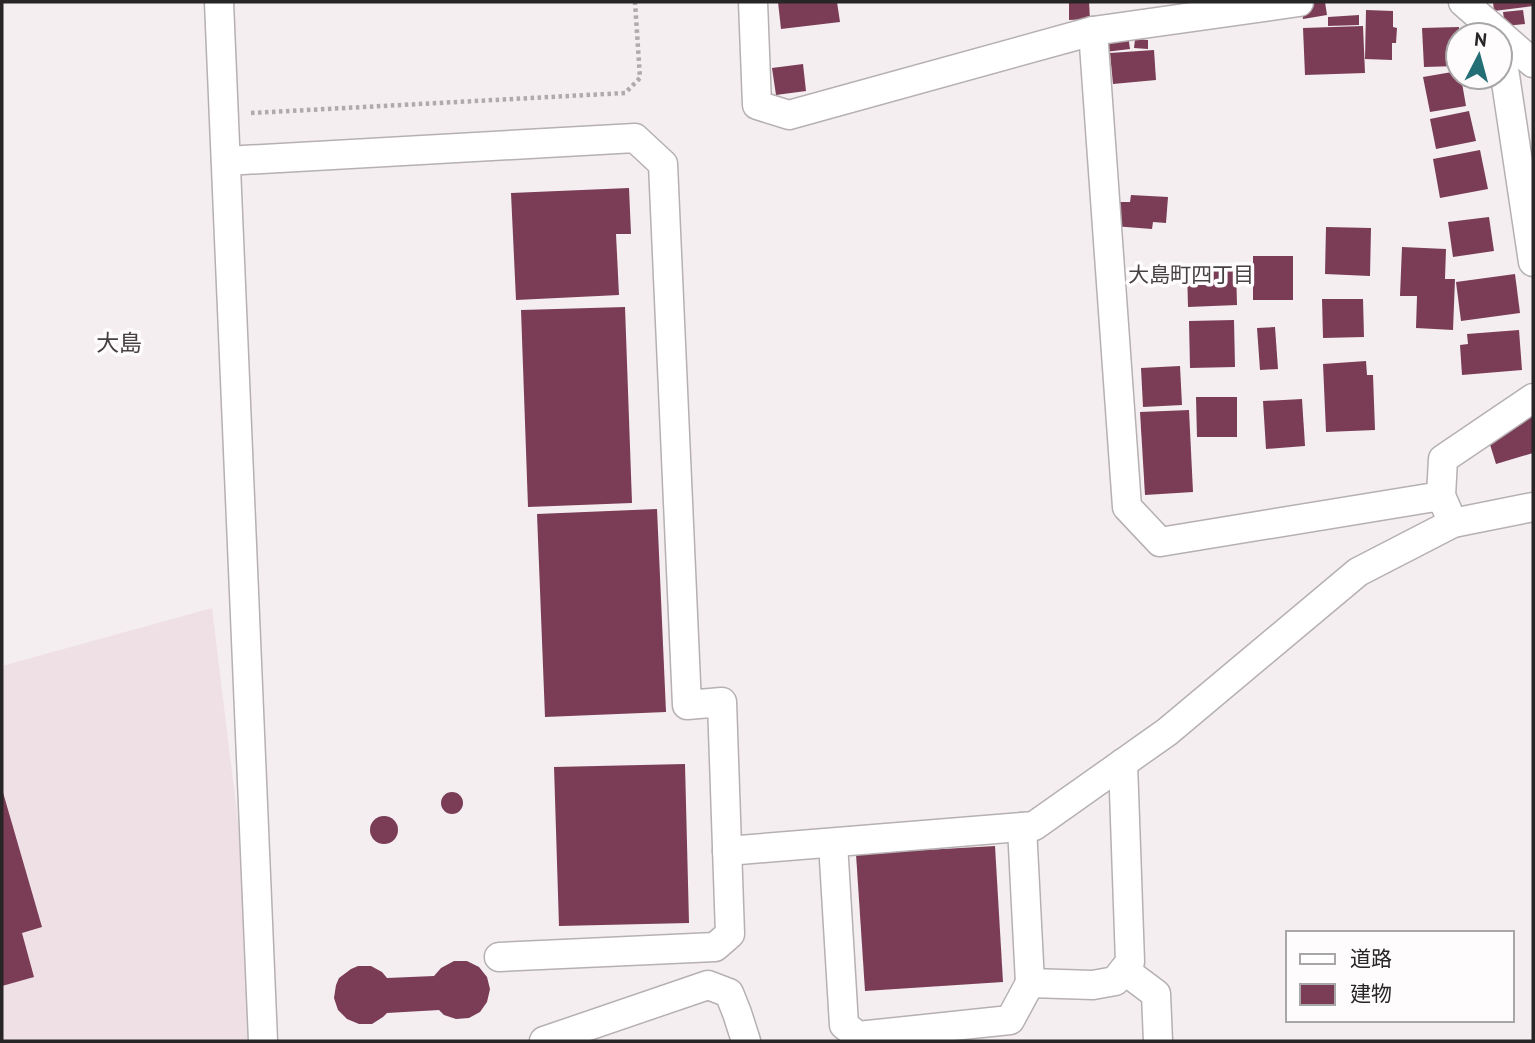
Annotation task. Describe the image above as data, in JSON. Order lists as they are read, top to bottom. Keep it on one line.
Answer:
{"districts":["大島町四丁目","大島"],"legend":["道路","建物"],"north":"top"}
